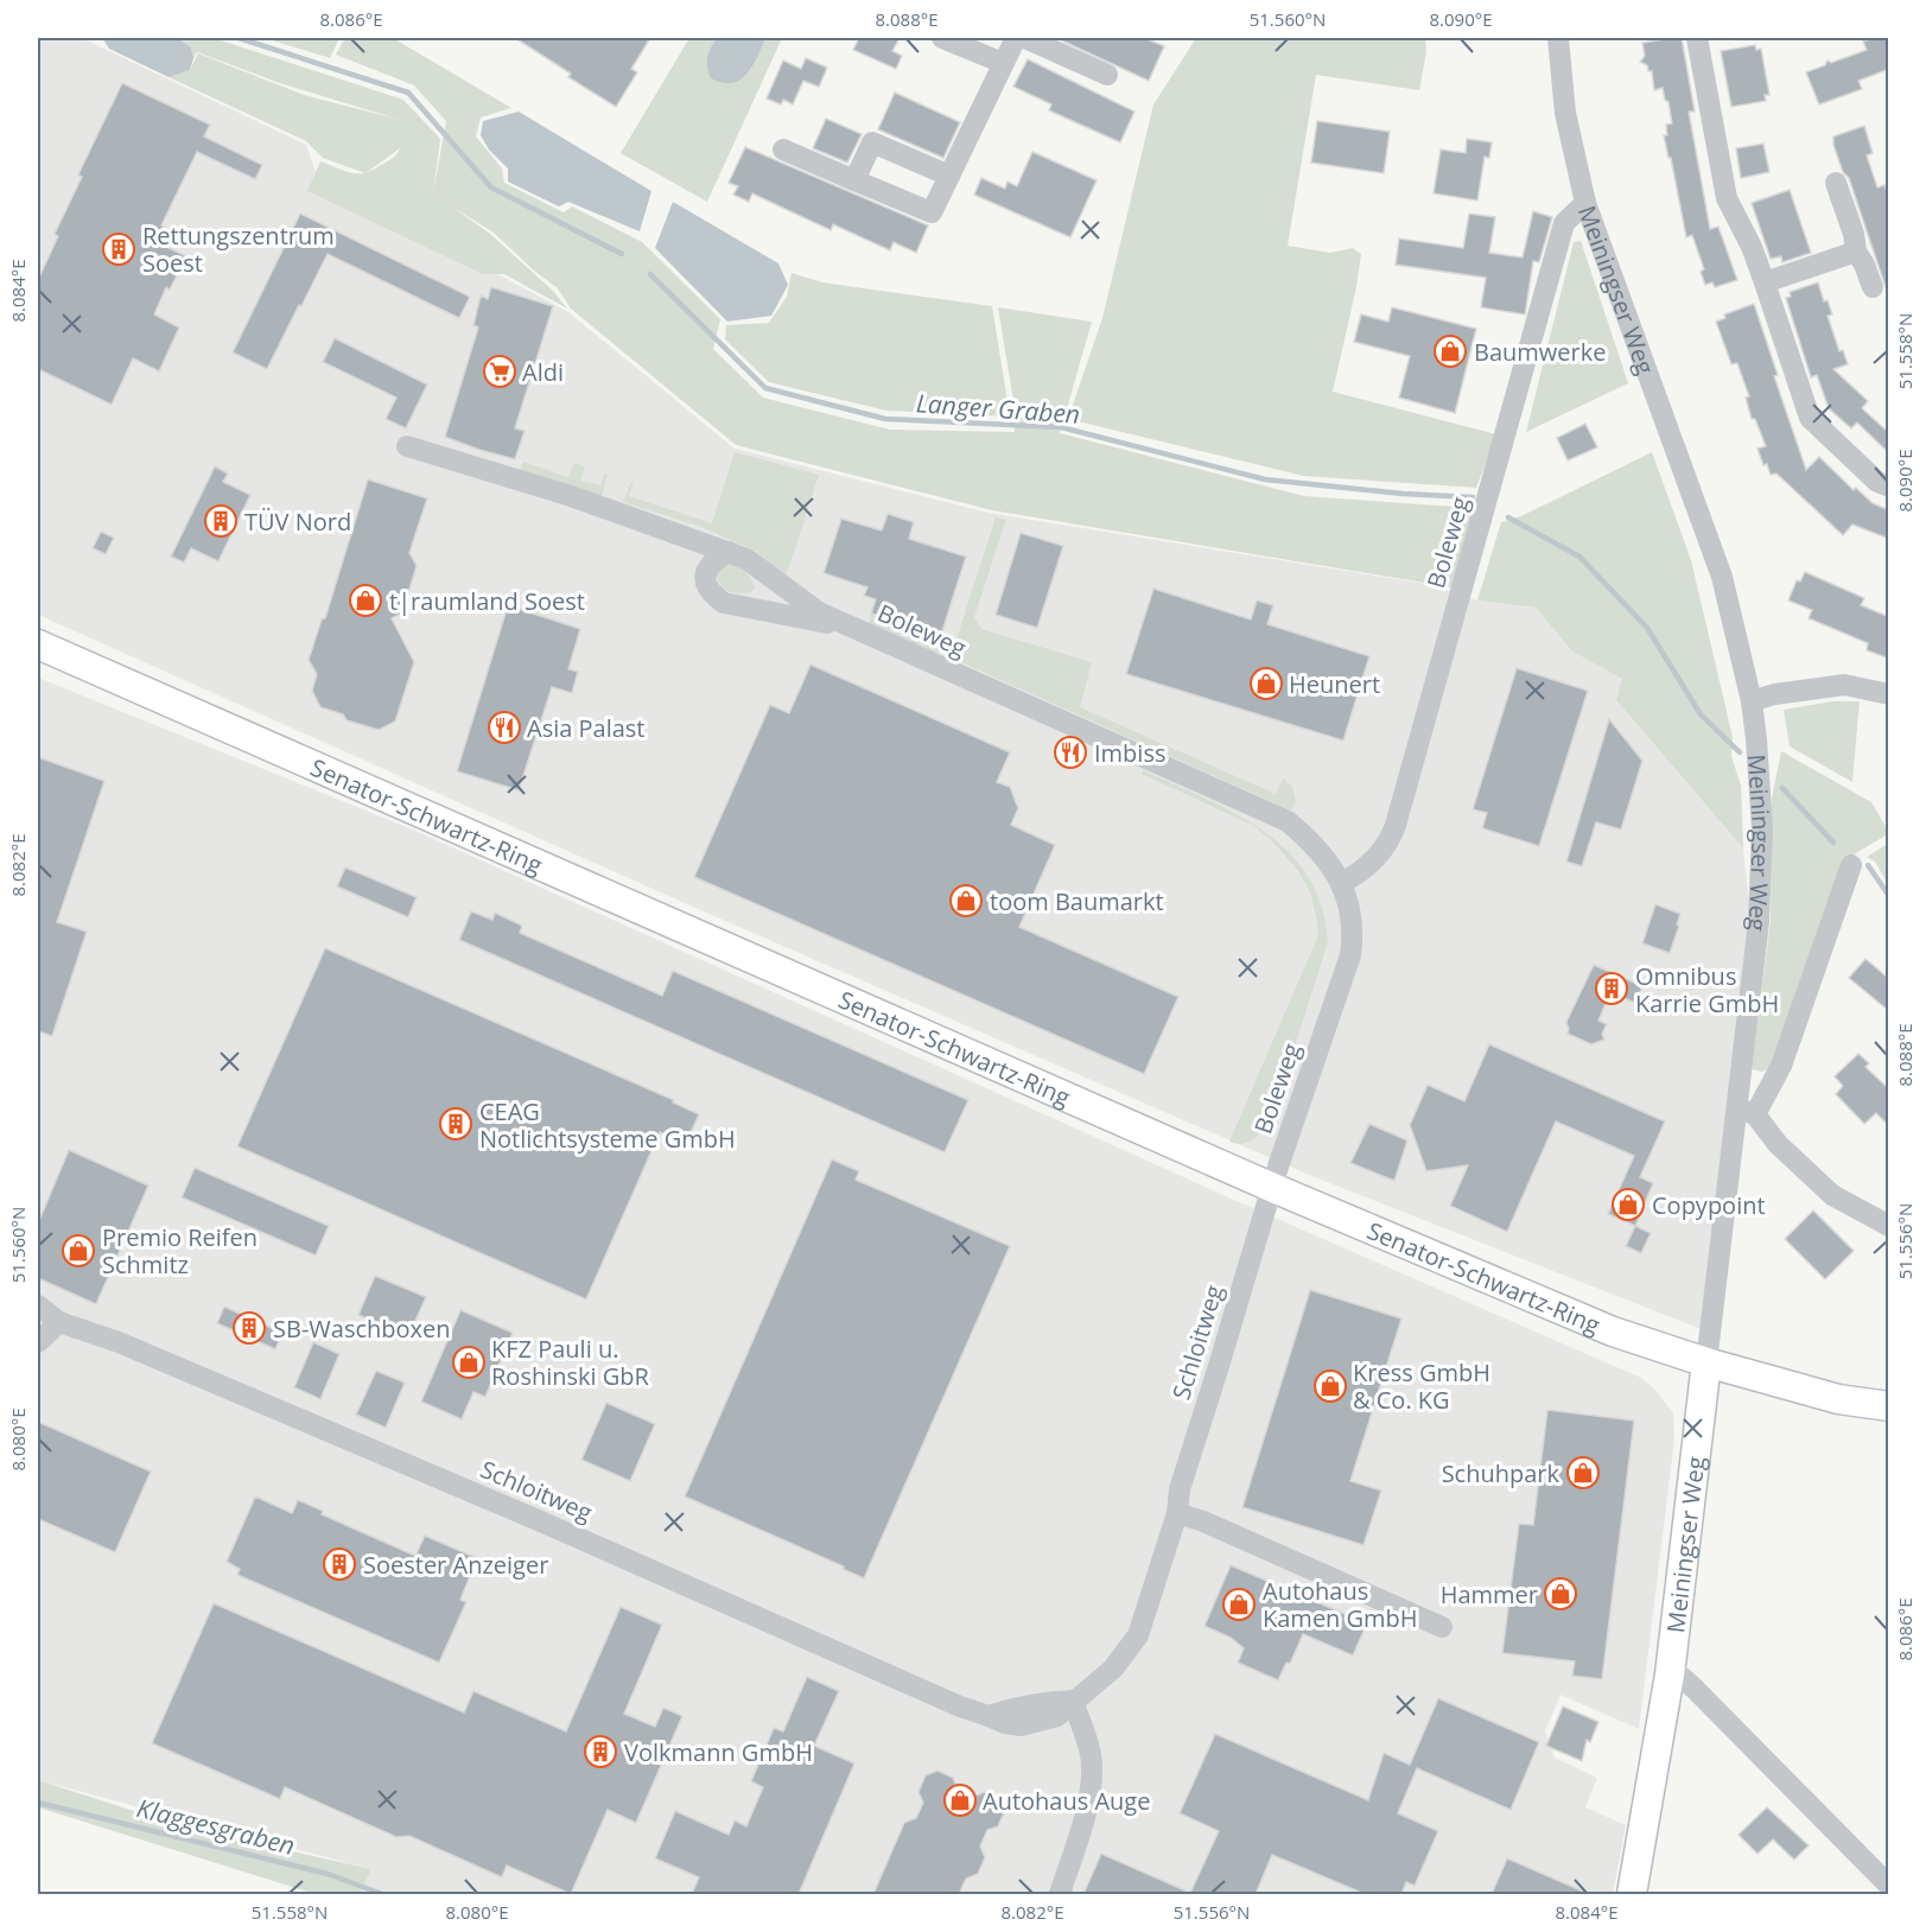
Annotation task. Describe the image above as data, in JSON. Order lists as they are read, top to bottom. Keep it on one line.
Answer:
{"streets":{"main road":["Meiningser Weg","Senator-Schwartz-Ring"],"street":["Boleweg","Schloitweg"]},"crossings":[["Meiningser Weg","Boleweg"],["Meiningser Weg","Senator-Schwartz-Ring"],["Boleweg","Senator-Schwartz-Ring"],["Boleweg","Schloitweg"],["Senator-Schwartz-Ring","Schloitweg"]],"water":["Langer Graben","Klaggesgraben"],"places":{"building":["Rettungszentrum Soest","TÜV Nord","Omnibus Karrie GmbH","CEAG Notlichtsysteme GmbH","SB-Waschboxen","Soester Anzeiger","Volkmann GmbH"],"shop":["Baumwerke","t|raumland Soest","Heunert","toom Baumarkt","Copypoint","Premio Reifen Schmitz","KFZ Pauli u. Roshinski GbR","Kress GmbH & Co. KG","Schuhpark","Hammer","Autohaus Kamen GmbH","Autohaus Auge"],"supermarket":["Aldi"],"restaurant":["Asia Palast","Imbiss"]},"coordinates":["8.086°E","8.088°E","51.560°N","8.090°E","8.084°E","51.558°N","8.082°E","51.556°N","8.080°E"]}
